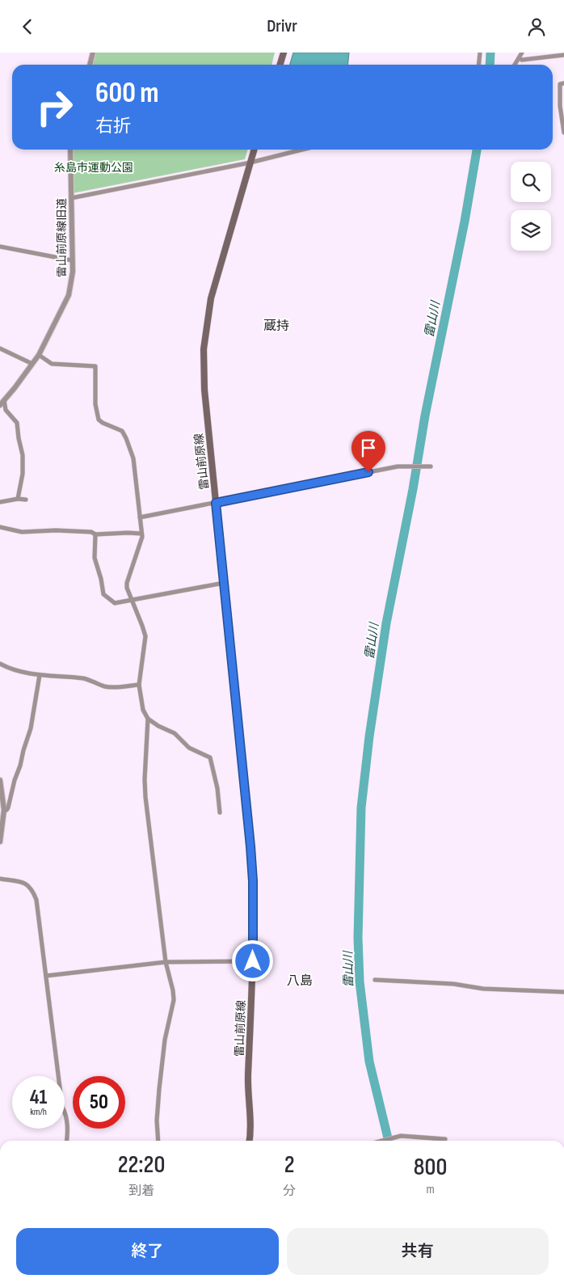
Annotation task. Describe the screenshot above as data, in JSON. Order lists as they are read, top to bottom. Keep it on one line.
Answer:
{"streets":{"main road":["雷山前原線"],"street":["雷山前原線旧道"]},"districts":["蔵持","八島"],"water":["雷山川"],"parks":["糸島市運動公園"],"page":{"header":"Drivr","turn":["600 m","右折"],"speed":"41 km/h","limit":"50","eta":["22:20","到着","2","分","800","m"],"buttons":["終了","共有"]}}
